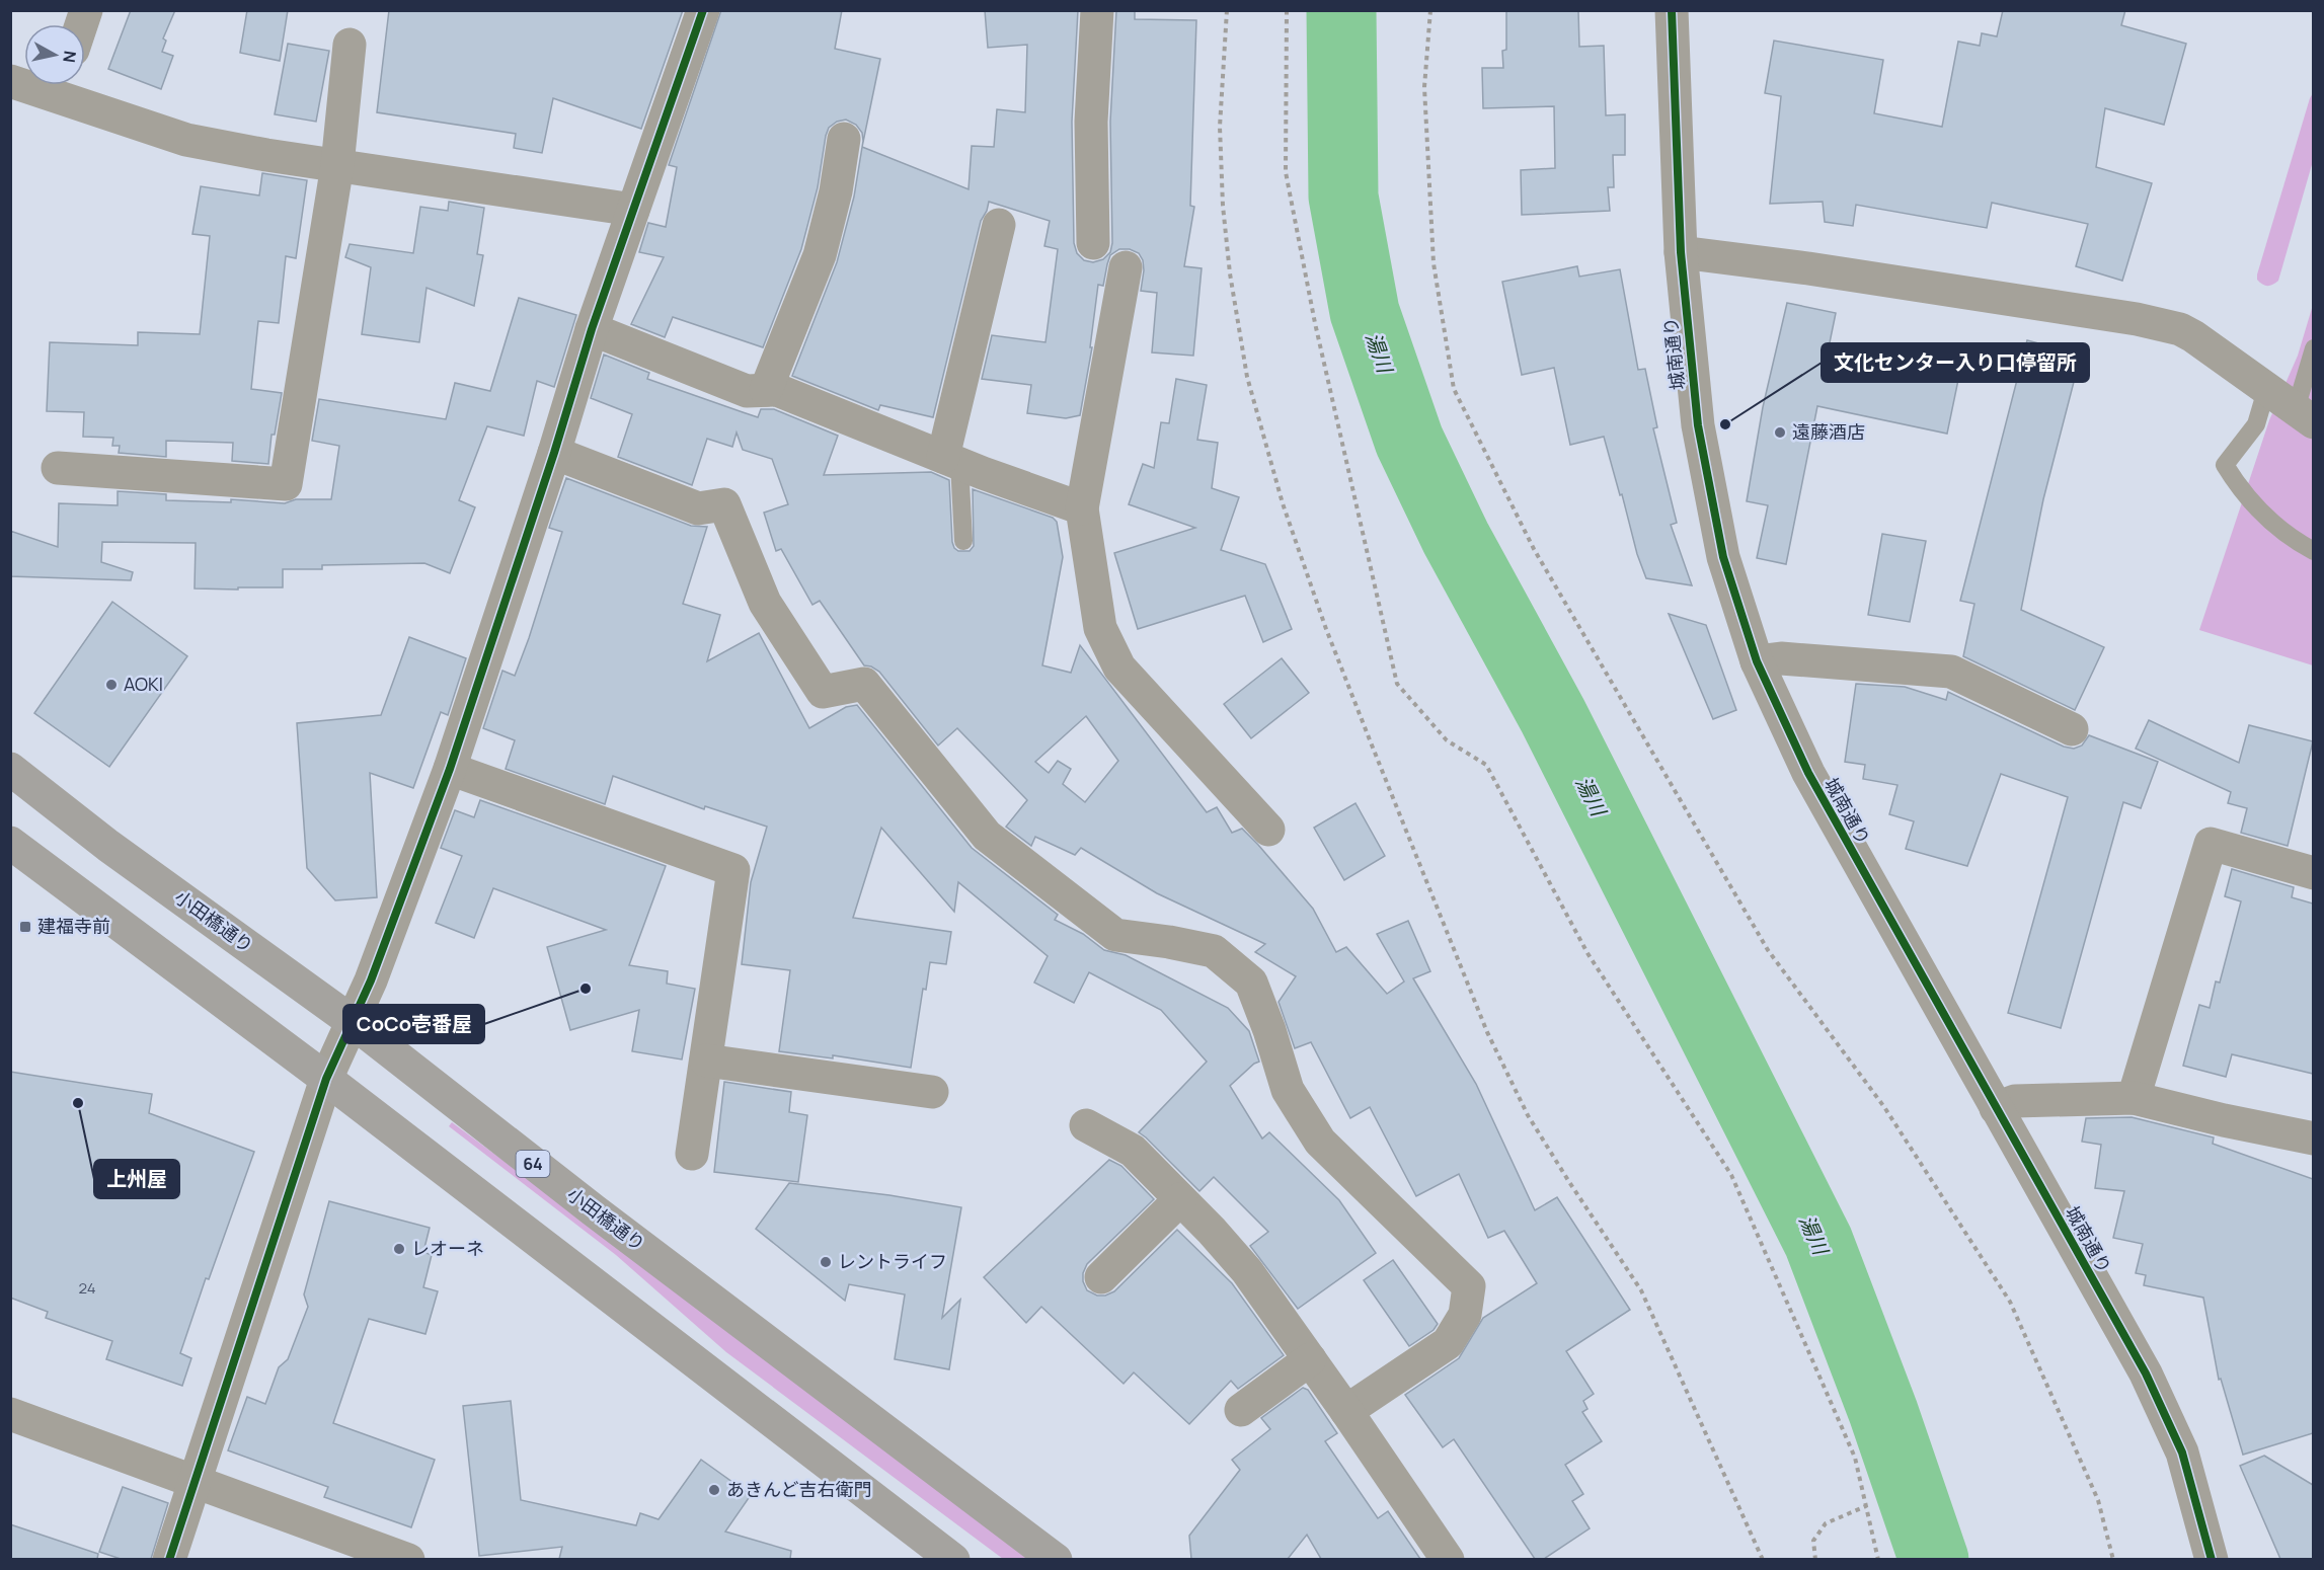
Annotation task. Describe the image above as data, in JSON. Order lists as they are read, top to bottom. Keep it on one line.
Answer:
{"streets":{"main road":["小田橋通り","64"],"street":["城南通り"]},"water":["湯川"],"places":{"other":["文化センター入り口停留所","遠藤酒店","AOKI","CoCo壱番屋","上州屋","レオーネ","レントライフ","あきんど吉右衛門"],"transit":["建福寺前"]},"house_numbers":["24"],"north":"right"}
